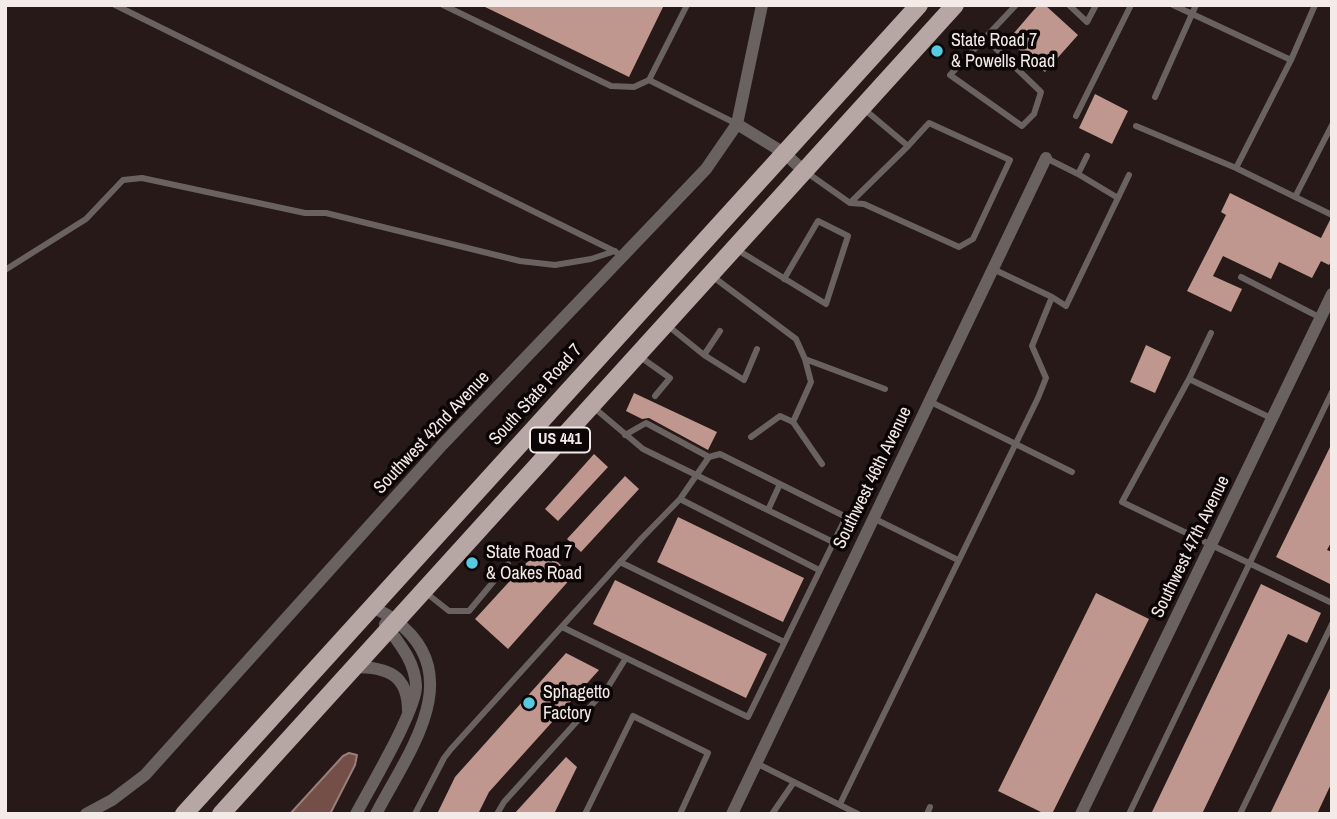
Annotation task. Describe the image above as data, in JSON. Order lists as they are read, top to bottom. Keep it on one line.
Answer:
{"streets":{"main road":["South State Road 7","US 441"],"street":["Southwest 42nd Avenue","Southwest 46th Avenue","Southwest 47th Avenue"]},"places":["State Road 7 & Powells Road","State Road 7 & Oakes Road","Sphagetto Factory"]}
